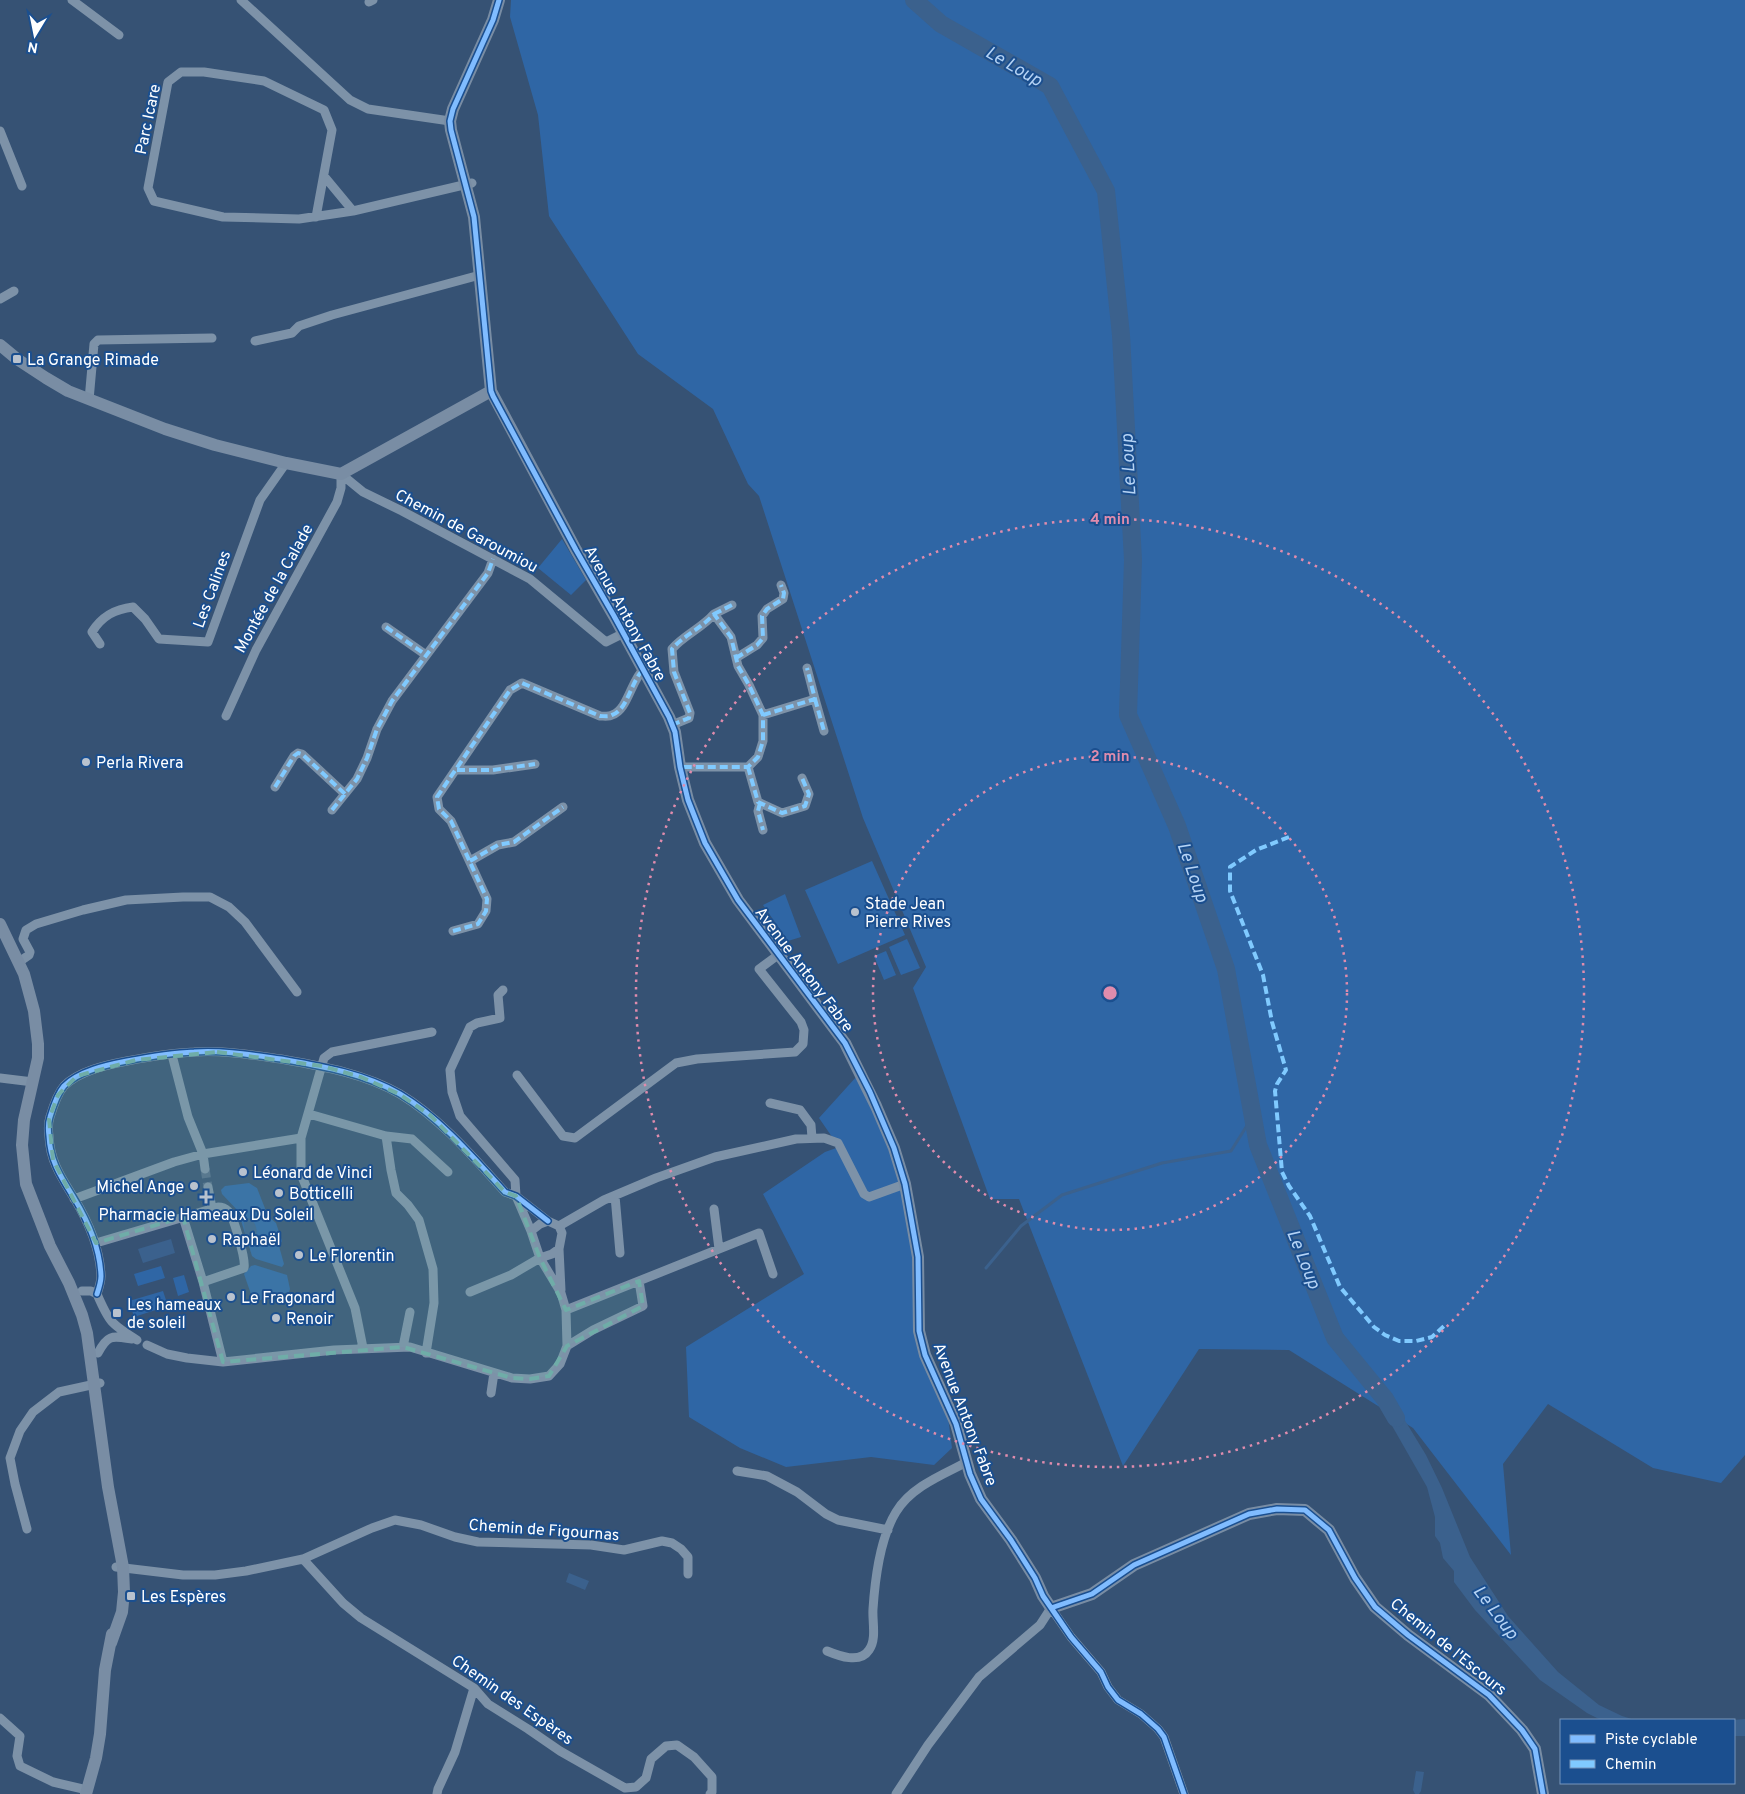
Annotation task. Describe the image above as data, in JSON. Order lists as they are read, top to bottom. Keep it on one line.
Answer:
{"streets":{"street":["Parc Icare","Chemin de Garoumiou","Montée de la Calade","Les Calines","Avenue Antony Fabre","Chemin de Figournas","Chemin de l'Escours","Chemin des Espères"]},"crossings":[["Chemin de Garoumiou","Montée de la Calade"],["Chemin de Garoumiou","Avenue Antony Fabre"],["Avenue Antony Fabre","Chemin de l'Escours"],["Chemin de Figournas","Chemin des Espères"]],"water":["Le Loup"],"places":{"transit":["La Grange Rimade","Les hameaux de soleil","Les Espères"],"other":["Perla Rivera","Stade Jean Pierre Rives","Léonard de Vinci","Michel Ange","Botticelli","Raphaël","Le Florentin","Le Fragonard","Renoir"],"health":["Pharmacie Hameaux Du Soleil"]},"legend":["Piste cyclable","Chemin"],"north":"bottom","rings":["4 min","2 min"]}
